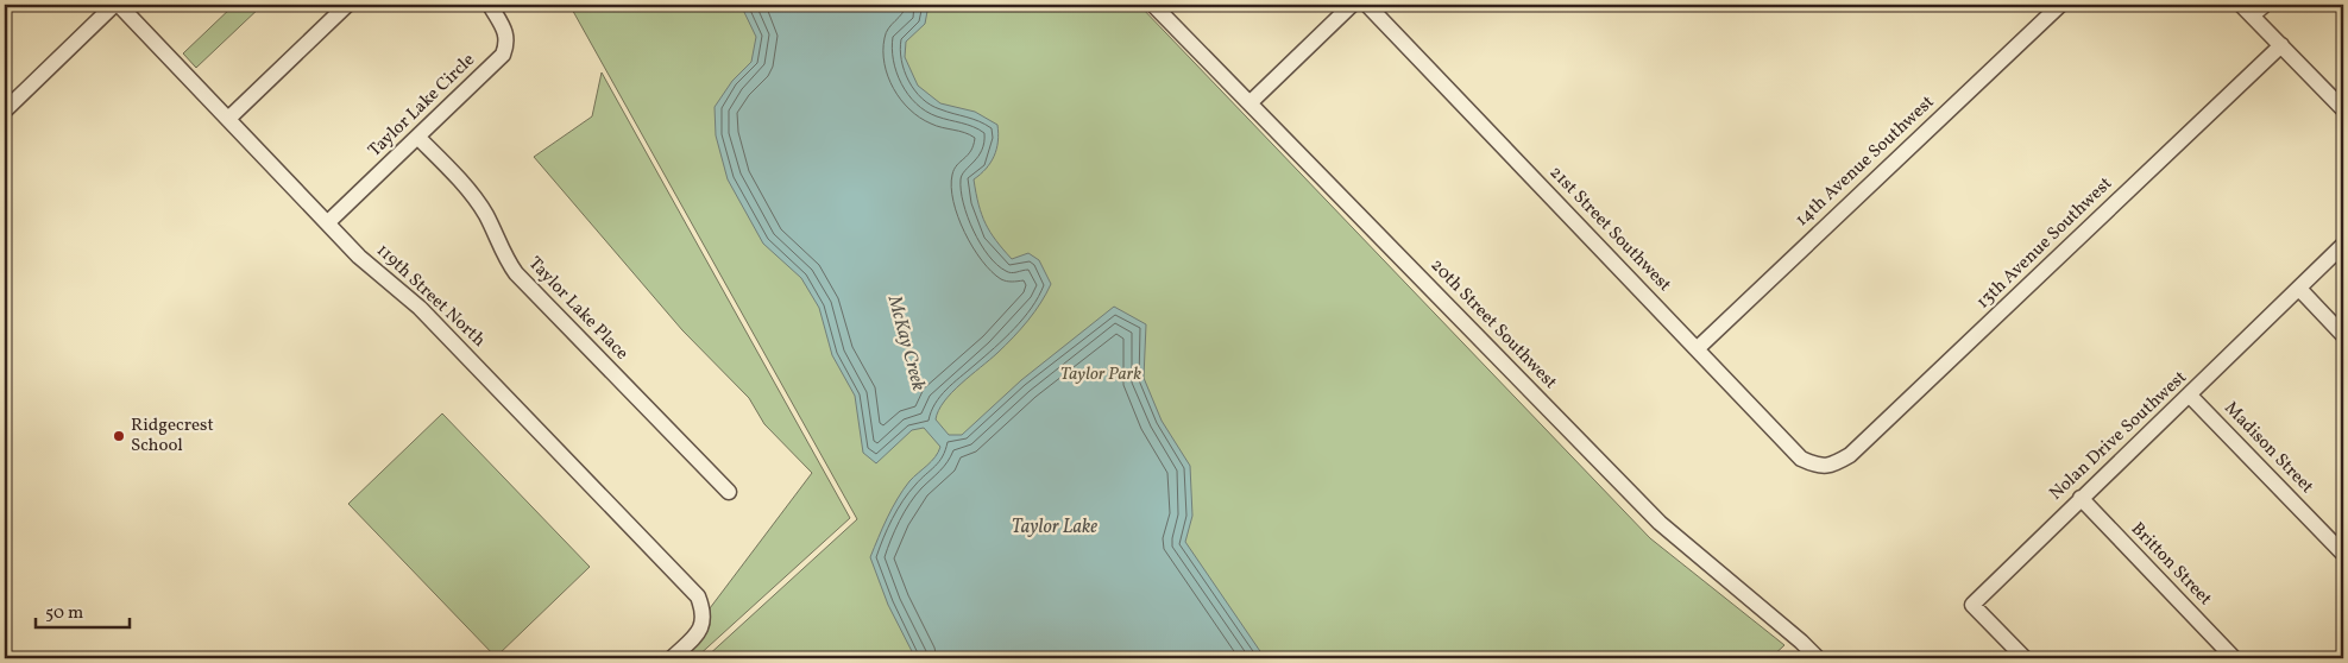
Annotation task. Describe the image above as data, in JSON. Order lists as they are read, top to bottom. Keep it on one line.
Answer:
{"streets":{"street":["Taylor Lake Circle","14th Avenue Southwest","21st Street Southwest","13th Avenue Southwest","119th Street North","Taylor Lake Place","20th Street Southwest","Nolan Drive Southwest","Madison Street","Britton Street"]},"crossings":[["Taylor Lake Circle","119th Street North"],["Taylor Lake Circle","Taylor Lake Place"],["14th Avenue Southwest","21st Street Southwest"],["21st Street Southwest","13th Avenue Southwest"],["Nolan Drive Southwest","Madison Street"],["Nolan Drive Southwest","Britton Street"]],"water":["McKay Creek","Taylor Lake"],"parks":["Taylor Park"],"places":["Ridgecrest School"],"scale_bar":"50 m"}
